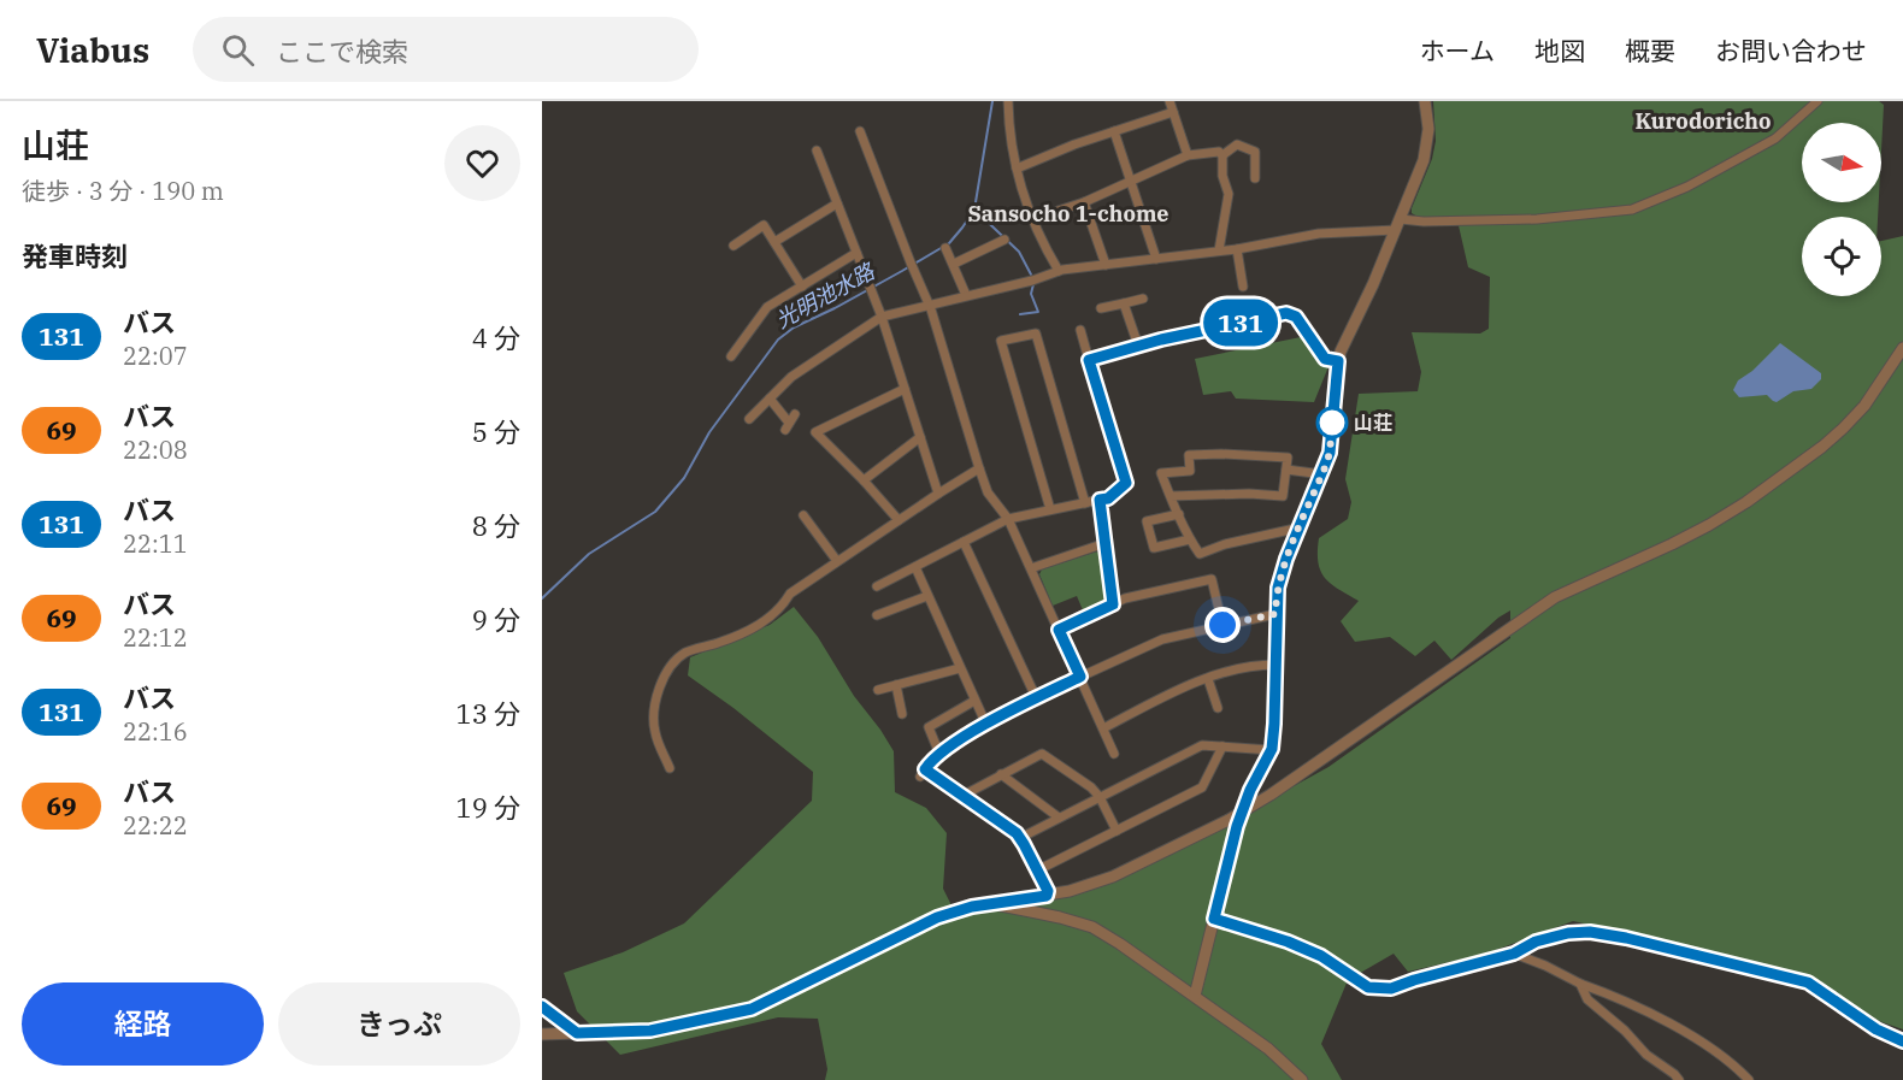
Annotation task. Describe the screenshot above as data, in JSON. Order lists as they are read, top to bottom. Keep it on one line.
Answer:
{"districts":["Kurodoricho","Sansocho 1-chome"],"water":["光明池水路"],"places":["山荘"],"lines":["bus line 131"],"north":"right","page":{"header":"Viabus","search":"ここで検索","nav":["ホーム","地図","概要","お問い合わせ"],"heading":[["山荘","徒歩 · 3 分 · 190 m"],"発車時刻"],"on_map":"131","list":[{"mark":"131","name":"バス","note":"22:07","value":"4 分"},{"mark":"69","name":"バス","note":"22:08","value":"5 分"},{"mark":"131","name":"バス","note":"22:11","value":"8 分"},{"mark":"69","name":"バス","note":"22:12","value":"9 分"},{"mark":"131","name":"バス","note":"22:16","value":"13 分"},{"mark":"69","name":"バス","note":"22:22","value":"19 分"}],"buttons":["経路","きっぷ"]}}
